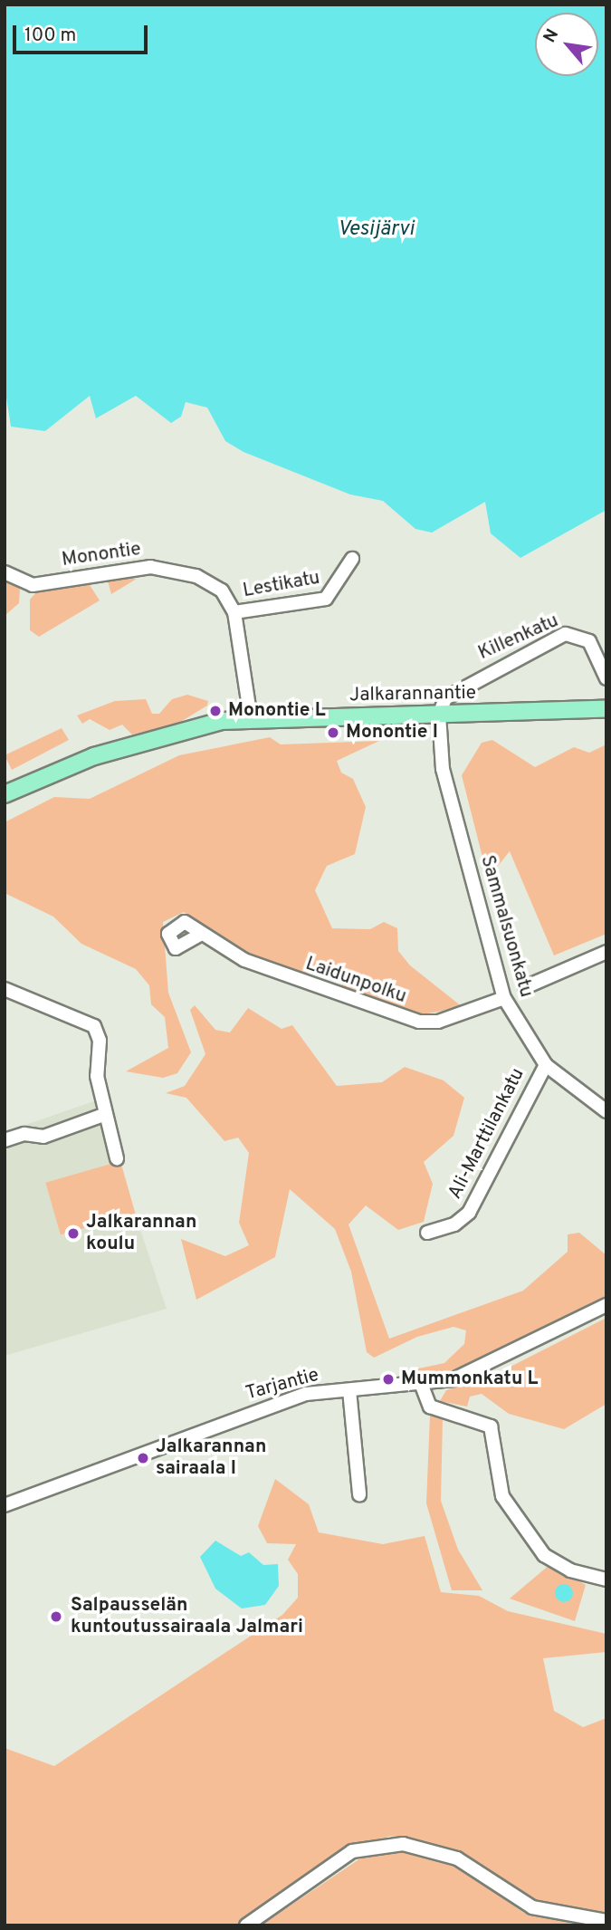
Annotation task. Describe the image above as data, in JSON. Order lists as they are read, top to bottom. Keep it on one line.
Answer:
{"streets":{"main road":["Jalkarannantie"],"street":["Monontie","Lestikatu","Killenkatu","Sammalsuonkatu","Laidunpolku","Ali-Marttilankatu","Tarjantie"]},"crossings":[["Monontie","Lestikatu"],["Monontie","Jalkarannantie"],["Killenkatu","Jalkarannantie"],["Killenkatu","Sammalsuonkatu"],["Jalkarannantie","Sammalsuonkatu"],["Sammalsuonkatu","Laidunpolku"],["Sammalsuonkatu","Ali-Marttilankatu"]],"water":["Vesijärvi"],"places":["Monontie L","Monontie I","Jalkarannan koulu","Mummonkatu L","Jalkarannan sairaala I","Salpausselän kuntoutussairaala Jalmari"],"scale_bar":"100 m","north":"top left"}
